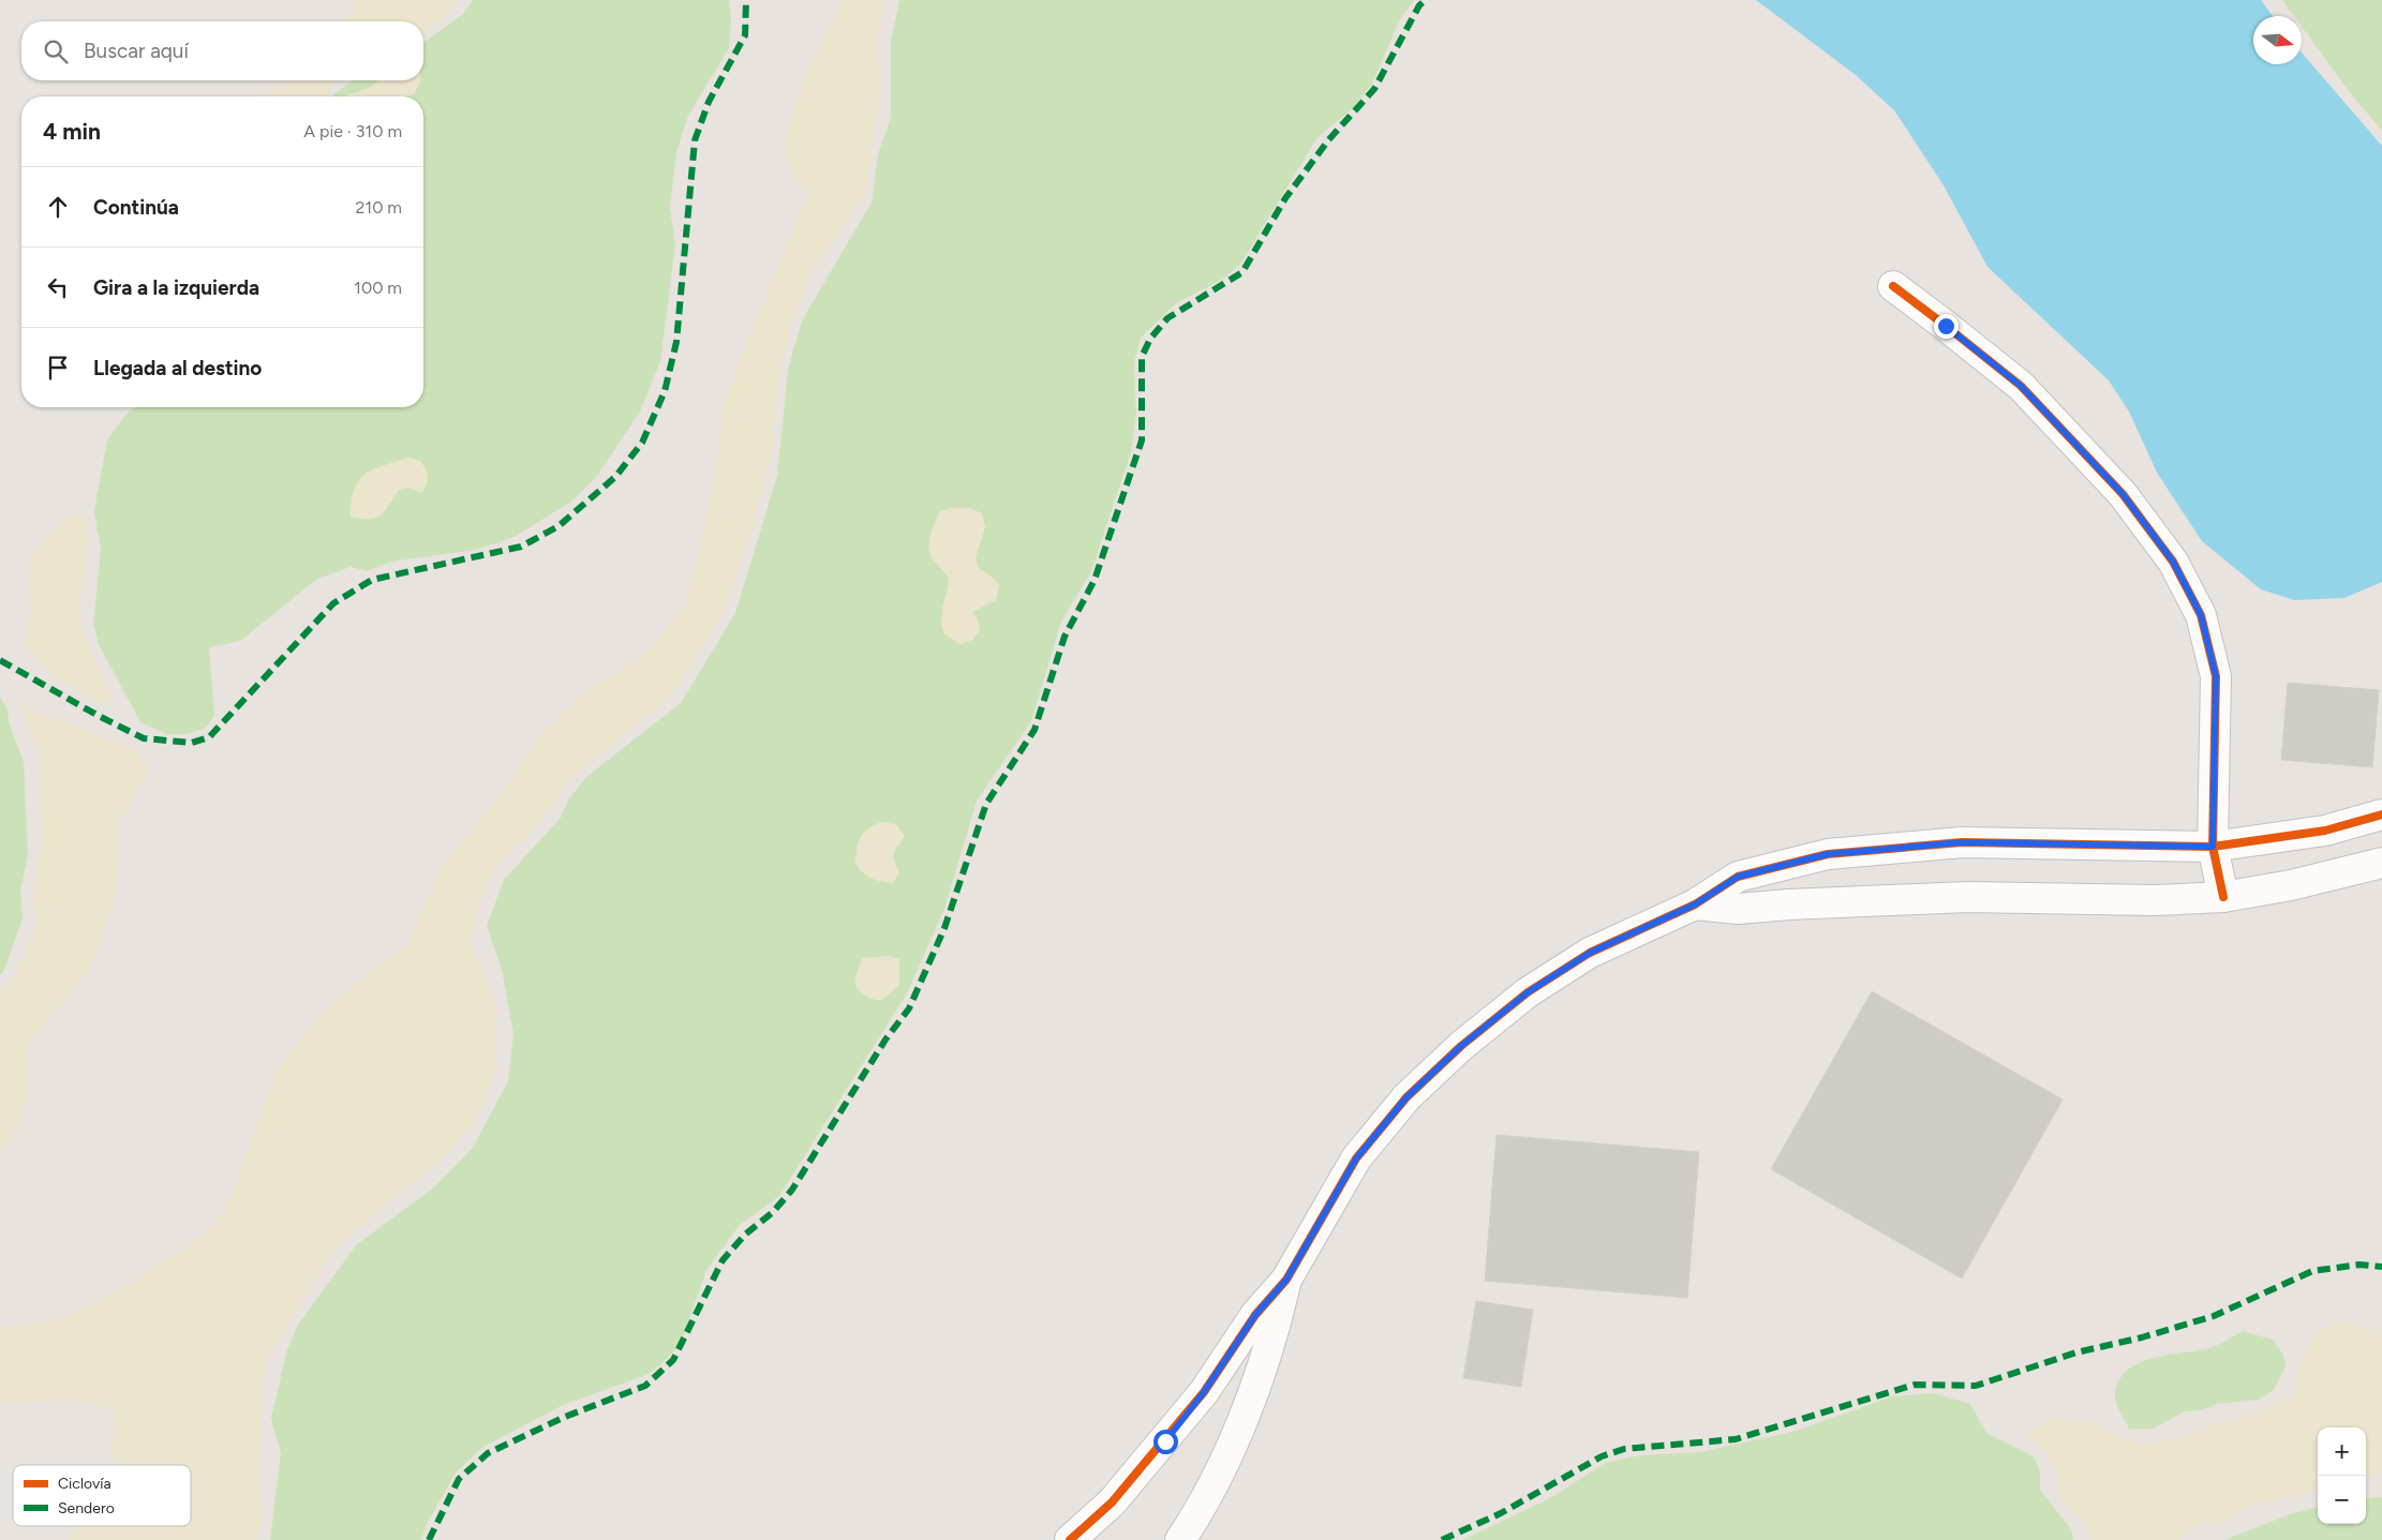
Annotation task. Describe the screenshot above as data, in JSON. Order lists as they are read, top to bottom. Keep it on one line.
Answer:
{"legend":["Ciclovía","Sendero"],"north":"right","page":{"search":"Buscar aquí","heading":["4 min","A pie · 310 m"],"list":[["Continúa","210 m"],["Gira a la izquierda","100 m"],"Llegada al destino"],"map_buttons":["+","−"]}}
